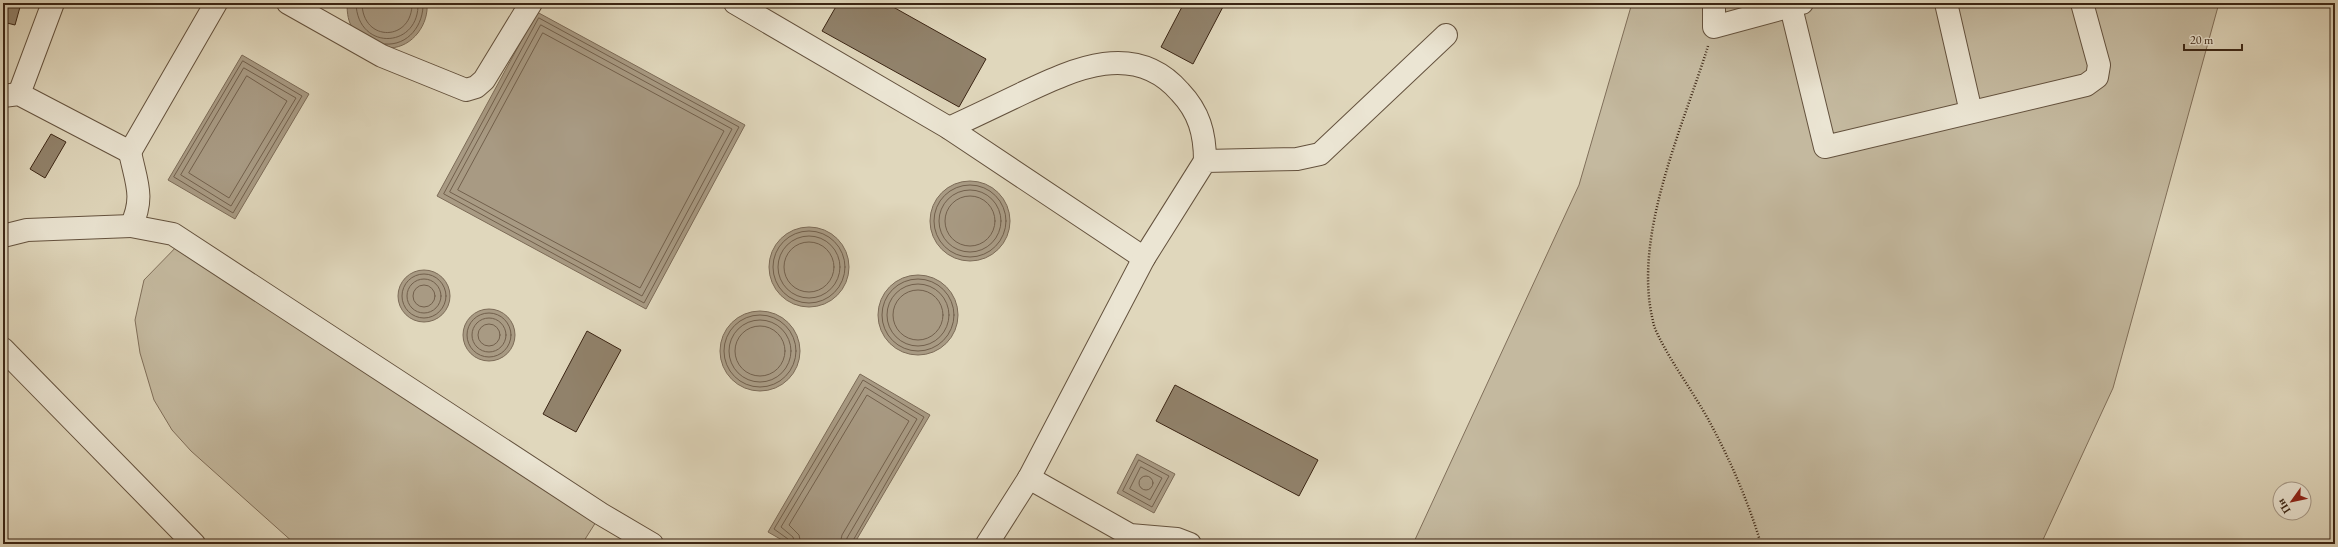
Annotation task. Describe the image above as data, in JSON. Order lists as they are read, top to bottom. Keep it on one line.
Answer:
{"scale_bar":"20 m","north":"bottom left"}
